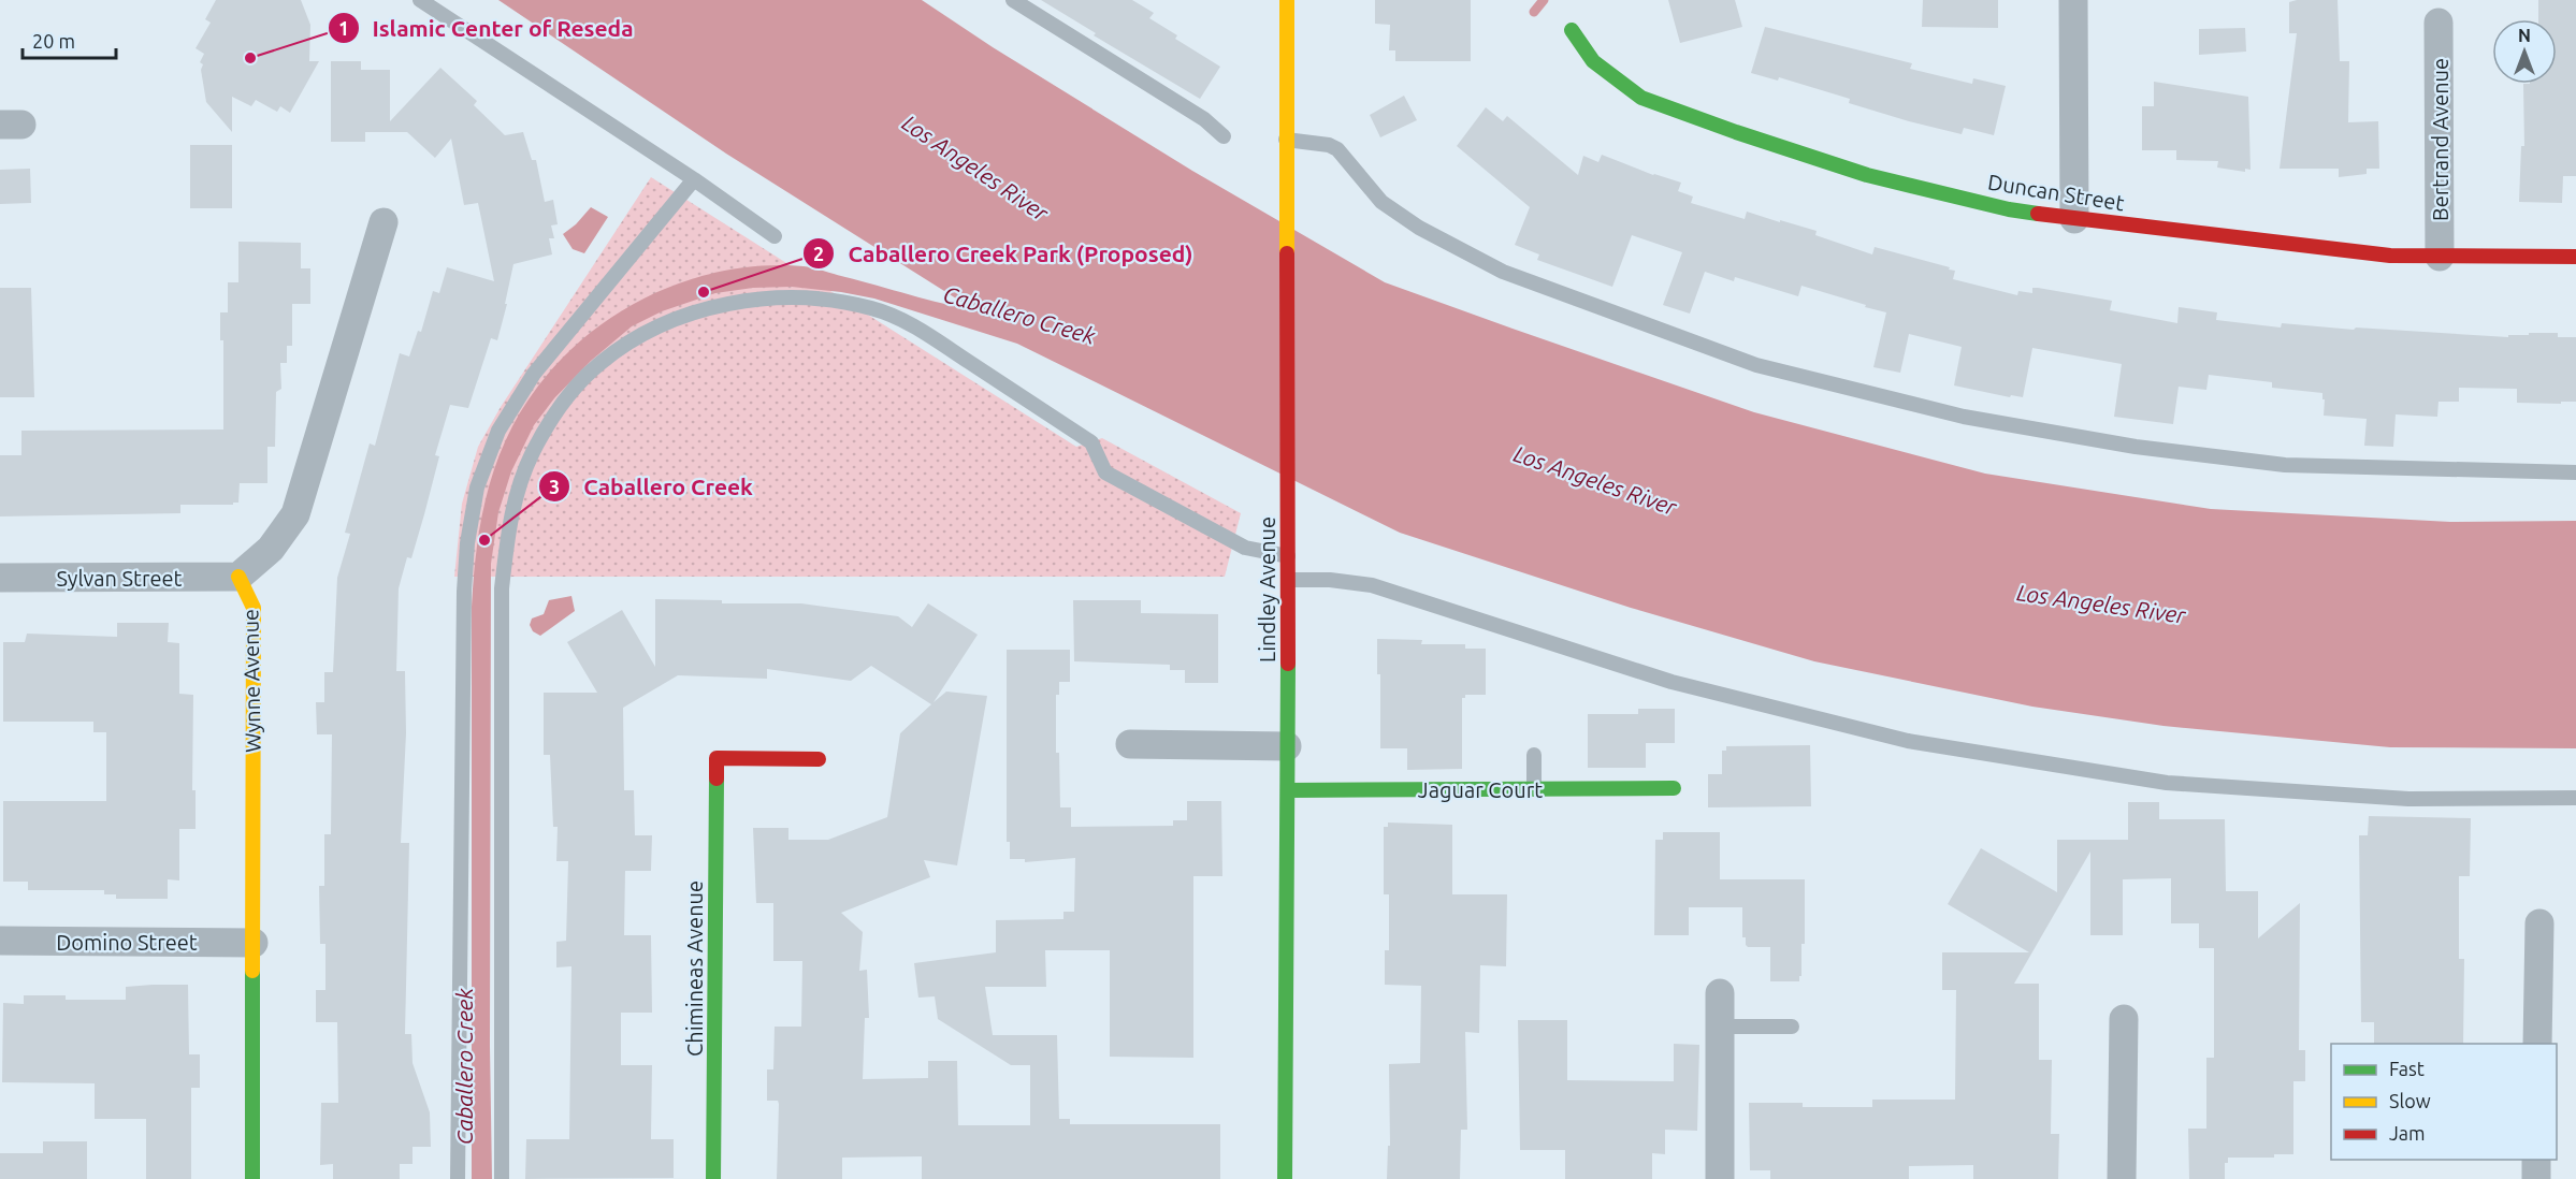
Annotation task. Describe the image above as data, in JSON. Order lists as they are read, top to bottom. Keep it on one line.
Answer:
{"streets":{"street":["Bertrand Avenue","Duncan Street","Sylvan Street","Lindley Avenue","Wynne Avenue","Jaguar Court","Domino Street","Chimineas Avenue"]},"crossings":[["Bertrand Avenue","Duncan Street"],["Sylvan Street","Wynne Avenue"],["Lindley Avenue","Jaguar Court"],["Wynne Avenue","Domino Street"]],"water":["Los Angeles River","Caballero Creek"],"places":["Islamic Center of Reseda","Caballero Creek Park (Proposed)","Caballero Creek"],"legend":["Fast","Slow","Jam"],"scale_bar":"20 m","north":"top"}
